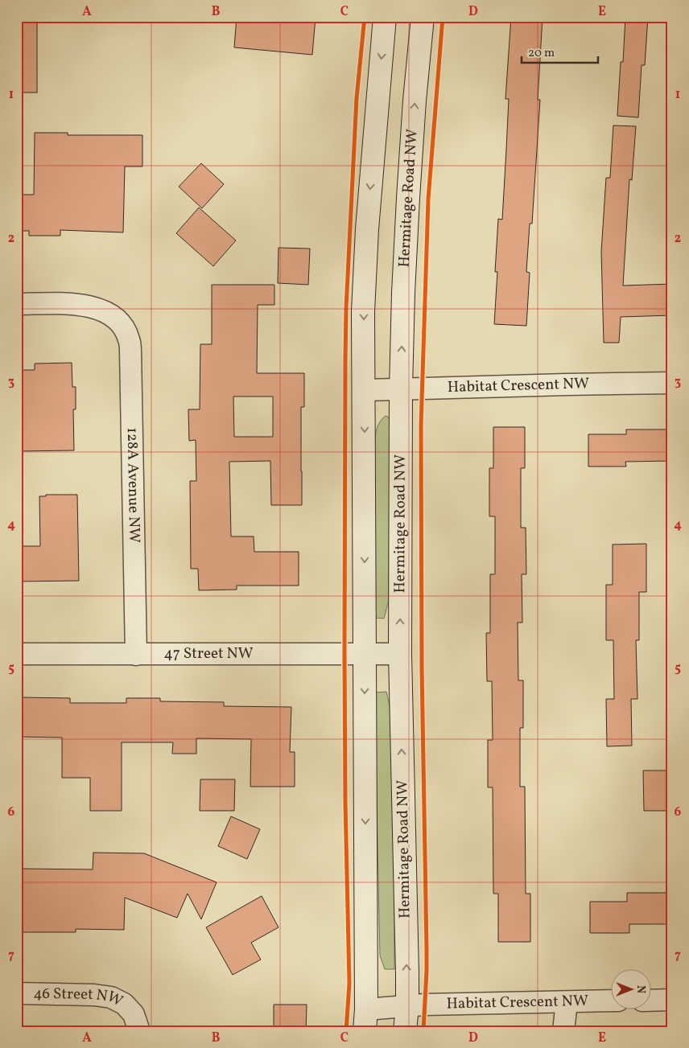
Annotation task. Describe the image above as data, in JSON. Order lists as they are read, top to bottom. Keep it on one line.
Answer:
{"streets":{"street":["Hermitage Road NW","Habitat Crescent NW","128A Avenue NW","47 Street NW","46 Street NW"]},"crossings":[["Hermitage Road NW","Habitat Crescent NW"],["Hermitage Road NW","47 Street NW"],["128A Avenue NW","47 Street NW"]],"scale_bar":"20 m","north":"right","grid":{"columns":["A","B","C","D","E"],"rows":["1","2","3","4","5","6","7"]}}
